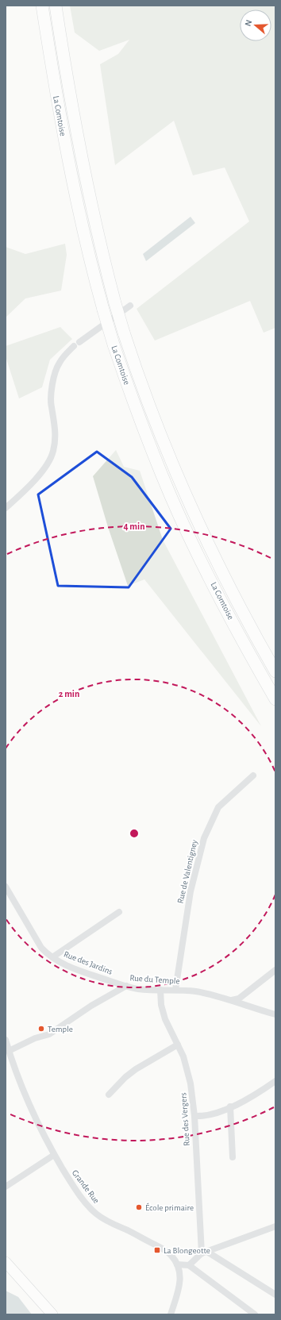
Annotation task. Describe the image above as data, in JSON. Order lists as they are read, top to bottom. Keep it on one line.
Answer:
{"streets":{"highway":["La Comtoise"],"street":["Rue de Valentigney","Rue des Jardins","Rue du Temple","Rue des Vergers","Grande Rue"]},"crossings":[["Rue de Valentigney","Rue du Temple"],["Rue des Jardins","Rue du Temple"],["Rue du Temple","Rue des Vergers"],["Rue du Temple","Grande Rue"]],"places":{"other":["Temple","École primaire"],"transit":["La Blongeotte"]},"north":"left","rings":["4 min","2 min"]}
